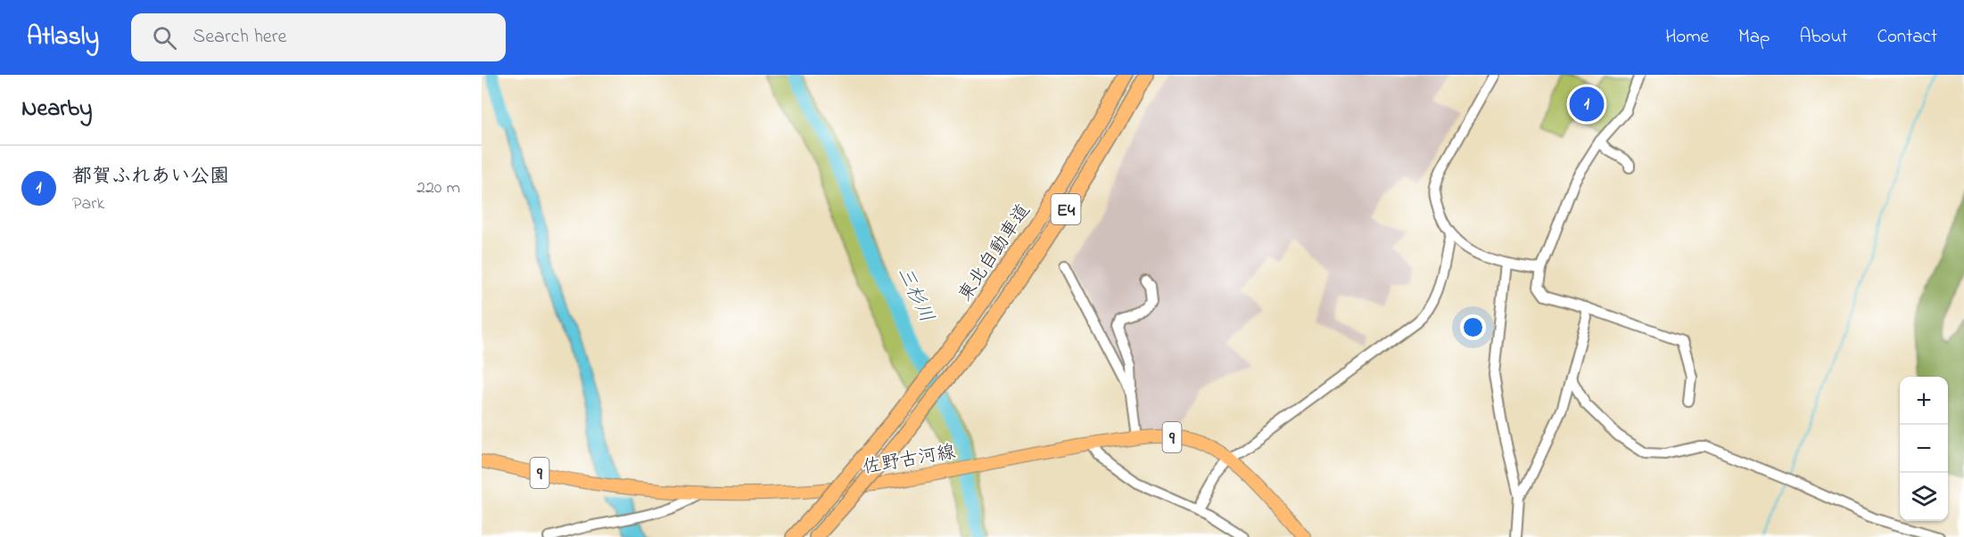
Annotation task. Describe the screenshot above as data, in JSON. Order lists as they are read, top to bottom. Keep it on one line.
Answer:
{"streets":{"highway":["E4","東北自動車道"],"main road":["9","佐野古河線"]},"water":["三杉川"],"page":{"header":"Atlasly","search":"Search here","nav":["Home","Map","About","Contact"],"heading":"Nearby","pins":"1","list":[{"mark":"1","name":"都賀ふれあい公園","note":"Park","value":"220 m"}],"map_buttons":["+","−"]}}
